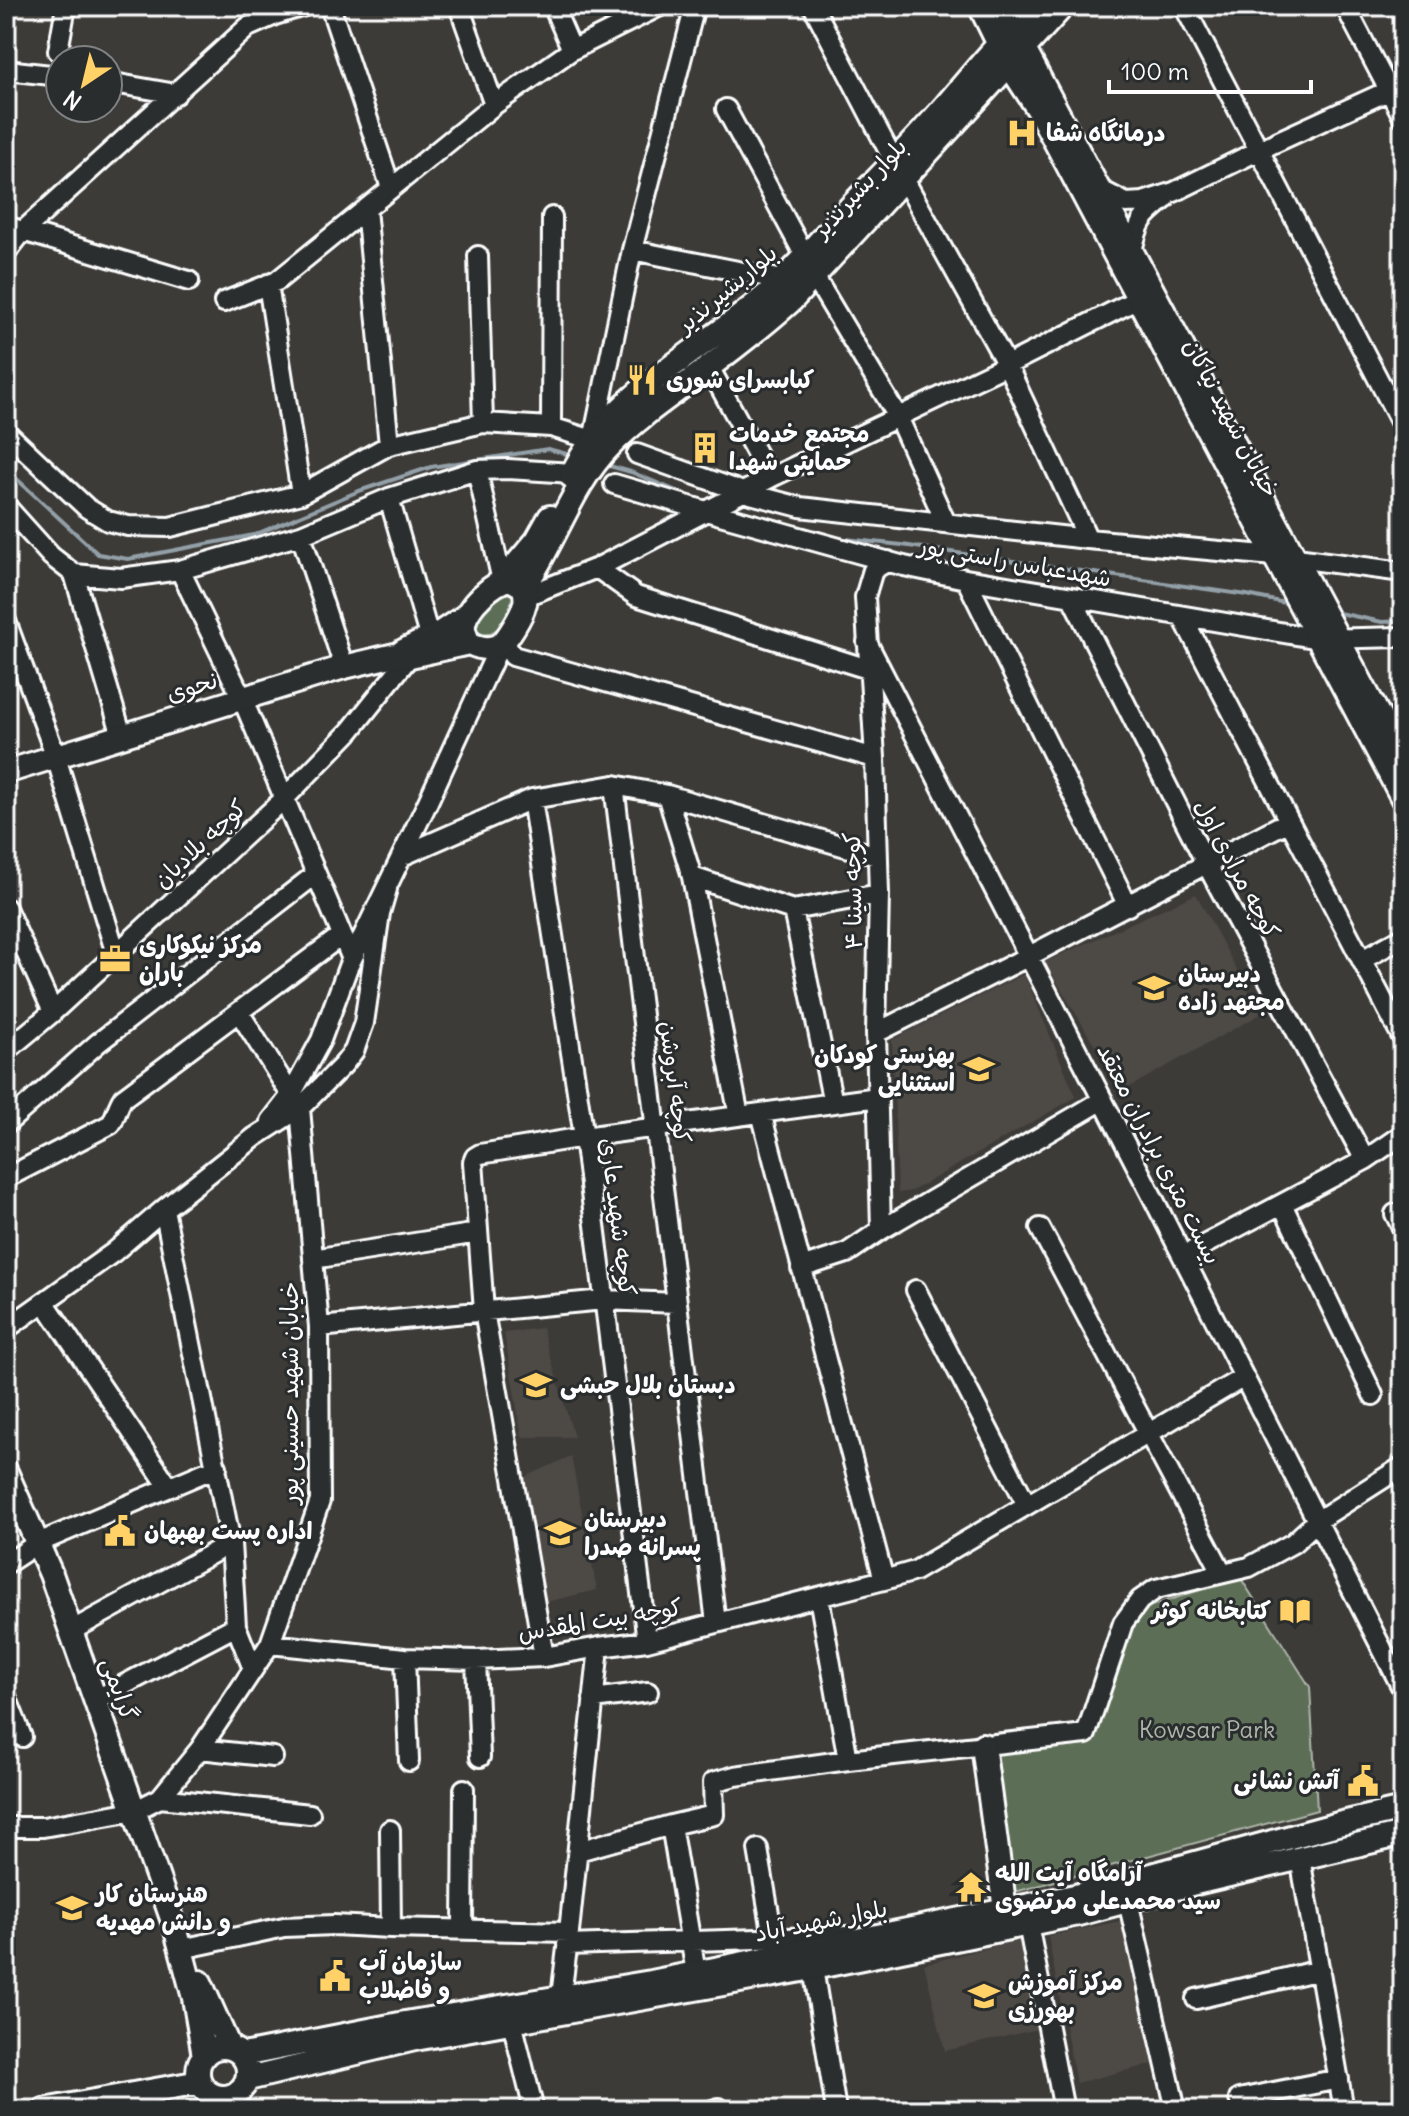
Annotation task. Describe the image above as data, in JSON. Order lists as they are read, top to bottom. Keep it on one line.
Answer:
{"streets":{"main road":["بلوار بشیرنذیر","بلواربشیرنذیر","خیابان شهید نیاکان","نحوی","گرایمی","بلوار شهید آباد"],"street":["شهدعباس راستی پور","کوچه بلادیان","کوچه مرادی اول","کوچه سینا ۴","کوچه آبروشن","بیست متری برادران معتقد","کوچه شهید عاری","خیابان شهید حسینی پور","کوچه بیت المقدس"]},"crossings":[["بلوار بشیرنذیر","بلواربشیرنذیر"],["بلوار بشیرنذیر","نحوی"],["خیابان شهید نیاکان","شهدعباس راستی پور"],["شهدعباس راستی پور","کوچه مرادی اول"],["شهدعباس راستی پور","کوچه سینا ۴"],["نحوی","کوچه بلادیان"],["کوچه سینا ۴","بیست متری برادران معتقد"],["کوچه آبروشن","کوچه بیت المقدس"],["بیست متری برادران معتقد","کوچه بیت المقدس"],["کوچه شهید عاری","کوچه بیت المقدس"],["خیابان شهید حسینی پور","کوچه بیت المقدس"],["خیابان شهید حسینی پور","گرایمی"]],"parks":["Kowsar Park"],"places":{"hospital":["درمانگاه شفا"],"restaurant":["کبابسرای شوری"],"building":["مجتمع خدمات حمایتی شهدا"],"office":["مرکز نیکوکاری باران"],"school or university":["دبیرستان مجتهد زاده","بهزستی کودکان استثنایی","دبستان بلال حبشی","دبیرستان پسرانه صدرا","هنرستان کار و دانش مهدیه","مرکز آموزش بهورزی"],"public building":["اداره پست بهبهان","آتش نشانی","سازمان آب و فاضلاب"],"library":["کتابخانه کوثر"],"temple":["آرامگاه آیت الله سید محمدعلی مرتضوی"]},"scale_bar":"100 m","north":"bottom left"}
